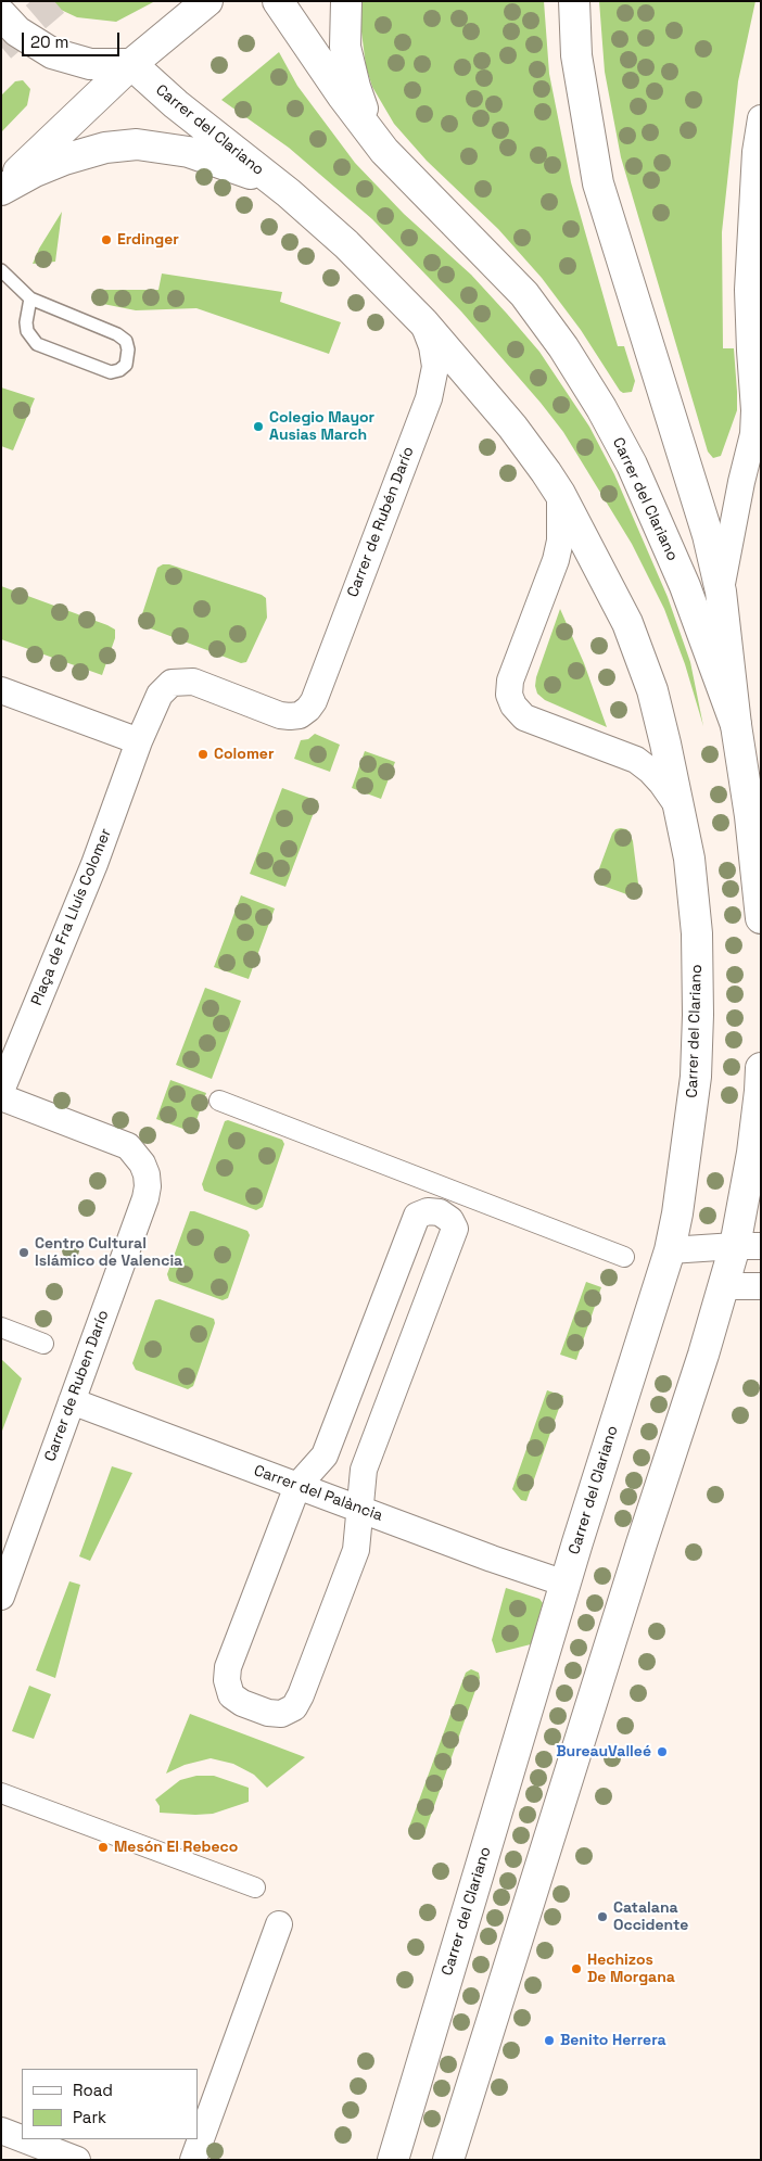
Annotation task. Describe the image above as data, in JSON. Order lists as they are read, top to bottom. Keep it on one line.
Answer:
{"streets":{"main road":["Carrer del Clariano"],"street":["Carrer de Rubén Darío","Plaça de Fra Lluís Colomer","Carrer de Ruben Darío","Carrer del Palància"]},"crossings":[["Carrer del Clariano","Carrer de Rubén Darío"],["Carrer del Clariano","Carrer del Palància"],["Carrer de Rubén Darío","Plaça de Fra Lluís Colomer"],["Carrer de Ruben Darío","Carrer del Palància"]],"places":["Erdinger","Colegio Mayor Ausias March","Colomer","Centro Cultural Islámico de Valencia","BureauValleé","Mesón El Rebeco","Catalana Occidente","Hechizos De Morgana","Benito Herrera"],"legend":["Road","Park"],"scale_bar":"20 m"}
